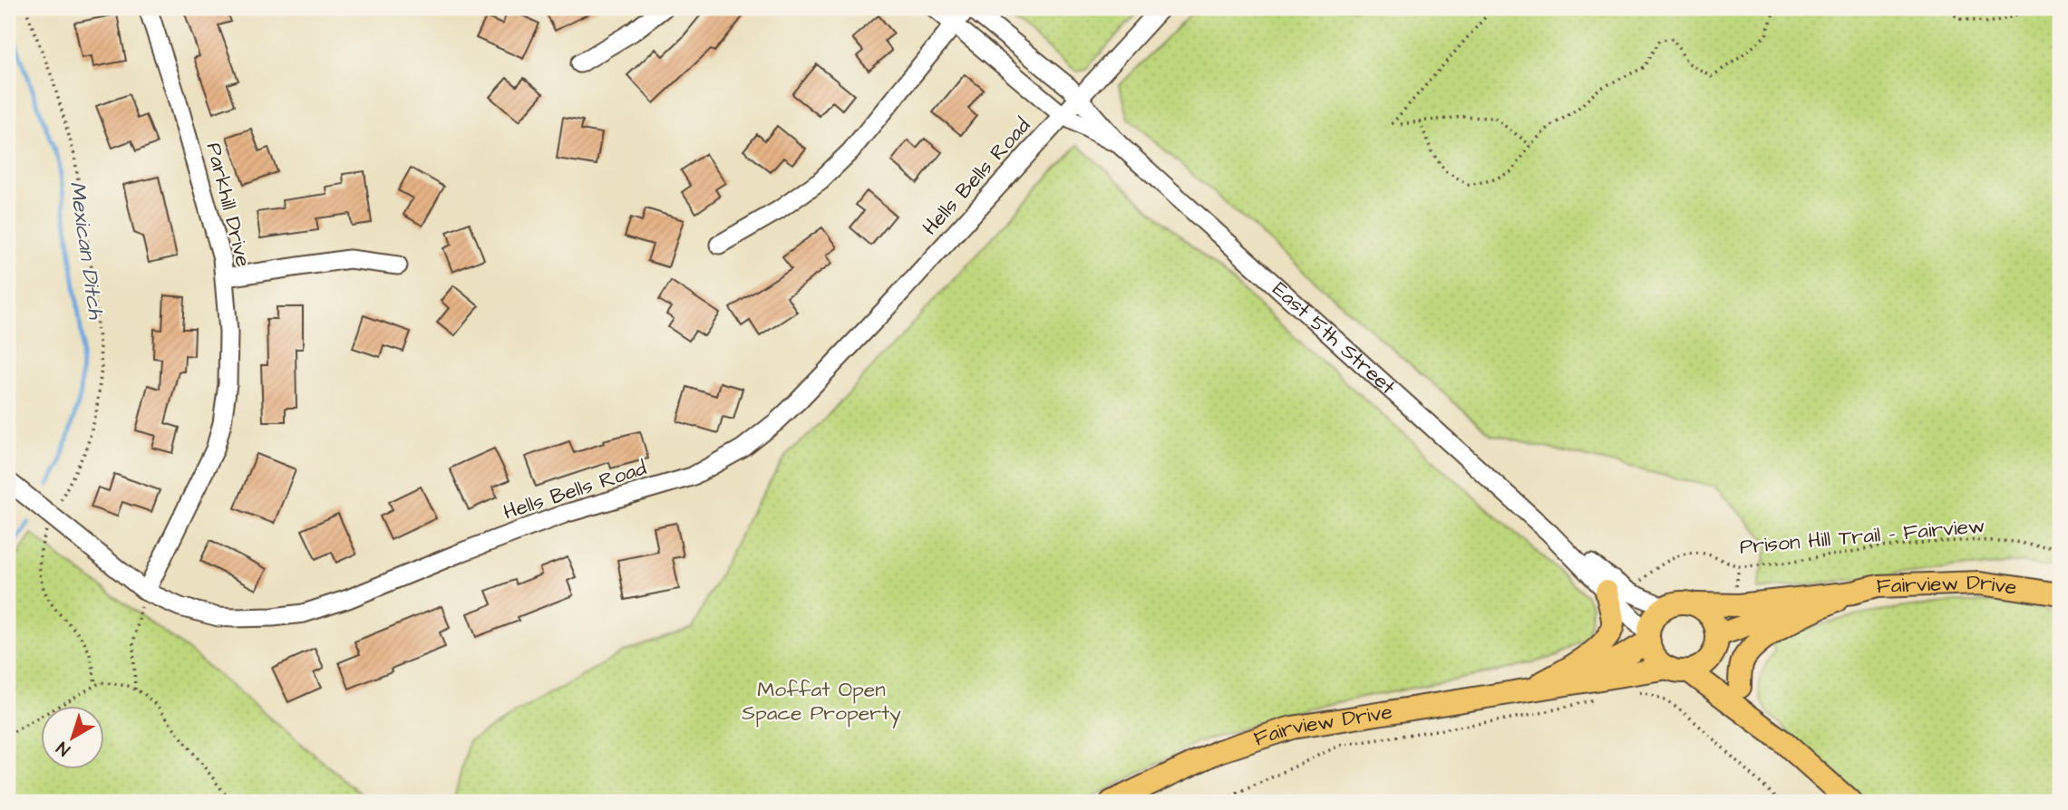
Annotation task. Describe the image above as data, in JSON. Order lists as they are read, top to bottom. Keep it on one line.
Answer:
{"streets":{"main road":["Fairview Drive"],"street":["Hells Bells Road","Parkhill Drive","East 5th Street"],"path":["Prison Hill Trail - Fairview"]},"crossings":[["Hells Bells Road","Parkhill Drive"],["Hells Bells Road","East 5th Street"],["East 5th Street","Fairview Drive"]],"water":["Mexican Ditch"],"parks":["Moffat Open Space Property"],"north":"bottom left"}
